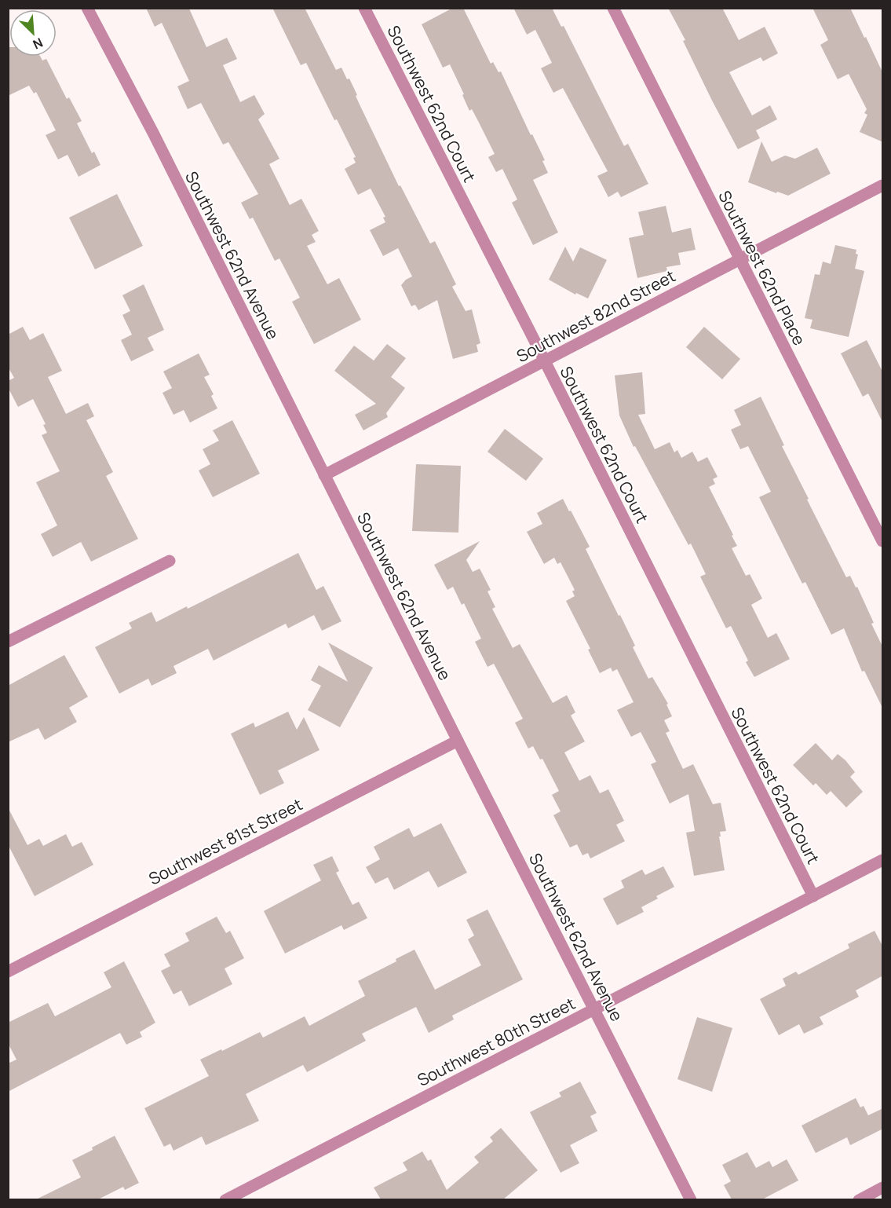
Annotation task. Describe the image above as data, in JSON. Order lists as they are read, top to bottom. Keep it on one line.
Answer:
{"streets":{"street":["Southwest 62nd Court","Southwest 62nd Avenue","Southwest 62nd Place","Southwest 82nd Street","Southwest 81st Street","Southwest 80th Street"]},"crossings":[["Southwest 62nd Court","Southwest 82nd Street"],["Southwest 62nd Court","Southwest 80th Street"],["Southwest 62nd Avenue","Southwest 82nd Street"],["Southwest 62nd Avenue","Southwest 81st Street"],["Southwest 62nd Avenue","Southwest 80th Street"],["Southwest 62nd Place","Southwest 82nd Street"]],"north":"bottom right"}
